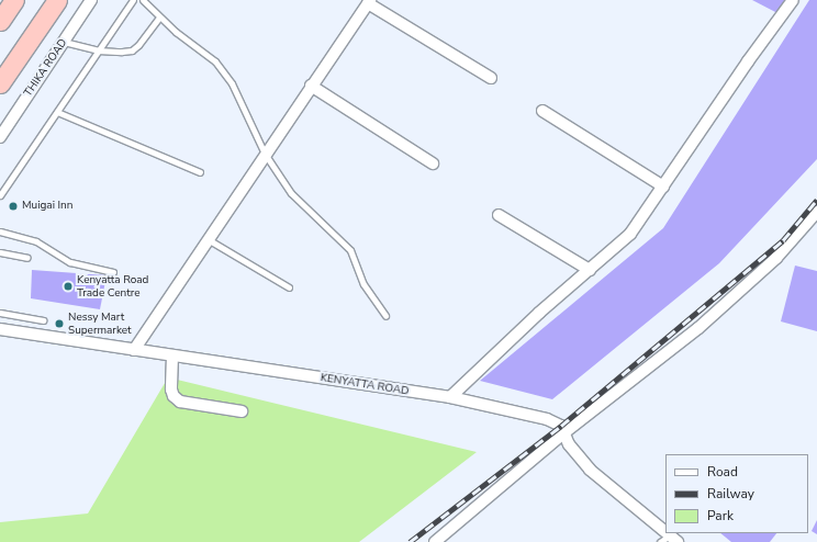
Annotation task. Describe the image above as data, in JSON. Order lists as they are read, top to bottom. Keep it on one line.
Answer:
{"streets":{"street":["THIKA ROAD","KENYATTA ROAD"]},"places":["Muigai Inn","Kenyatta Road Trade Centre","Nessy Mart Supermarket"],"legend":["Road","Railway","Park"]}
